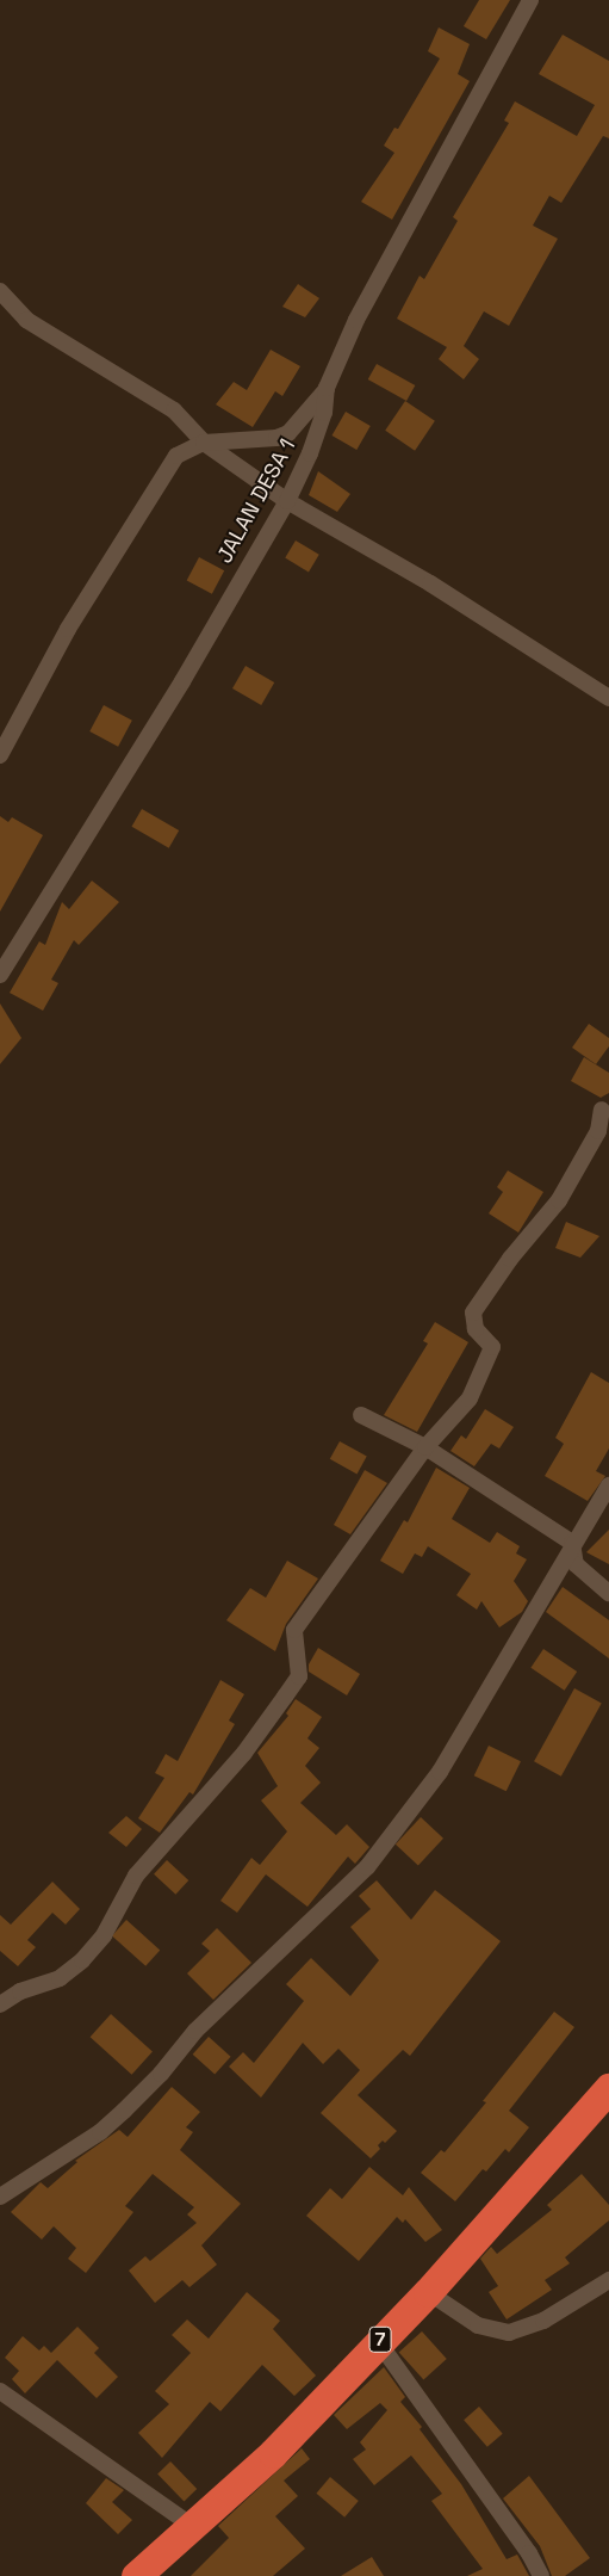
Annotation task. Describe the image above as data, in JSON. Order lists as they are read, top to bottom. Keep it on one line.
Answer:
{"streets":{"highway":["7"],"street":["JALAN DESA 1"]}}
